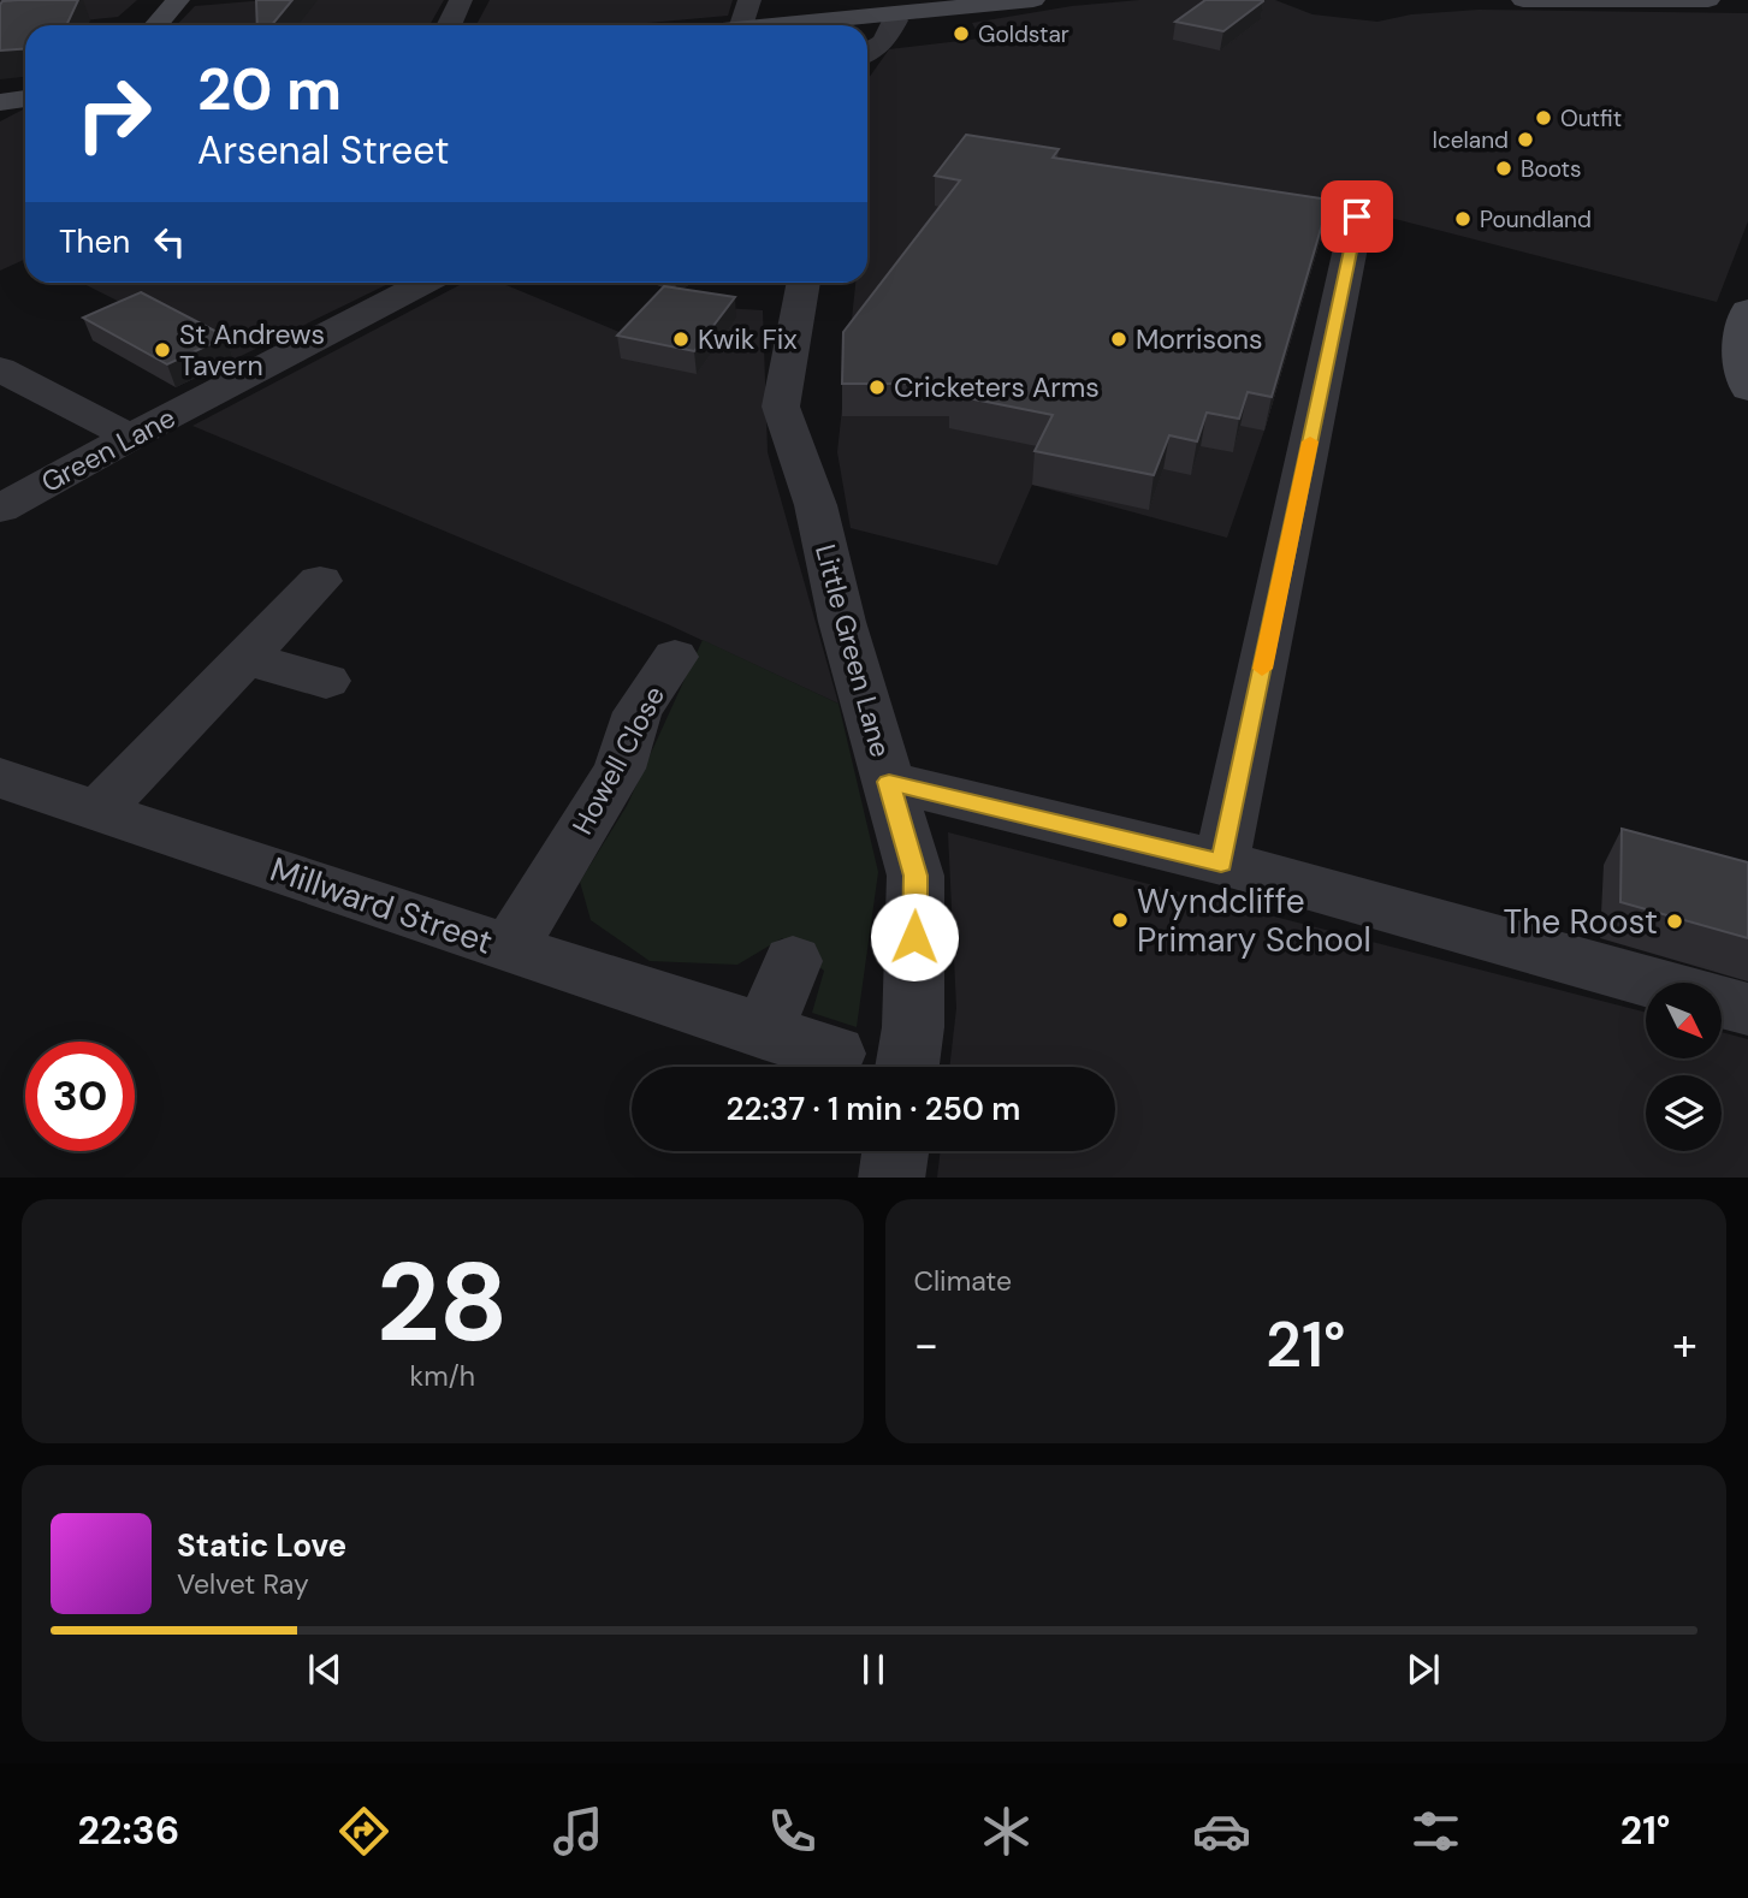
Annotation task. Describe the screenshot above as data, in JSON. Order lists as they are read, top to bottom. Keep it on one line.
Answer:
{"streets":{"street":["Green Lane","Little Green Lane","Howell Close","Millward Street"]},"crossings":[["Howell Close","Millward Street"]],"places":["Goldstar","Outfit","Iceland","Boots","Poundland","Kwik Fix","Morrisons","St Andrews Tavern","Cricketers Arms","Wyndcliffe Primary School","The Roost"],"north":"bottom right","page":{"turn":["20 m","Arsenal Street"],"then":"Then","limit":"30","trip":"22:37 · 1 min · 250 m","tile":[["28","km/h"],"Climate"],"heat":["−","21°","+"],"song":["Static Love","Velvet Ray"],"tabs":["22:36","21°"]}}
